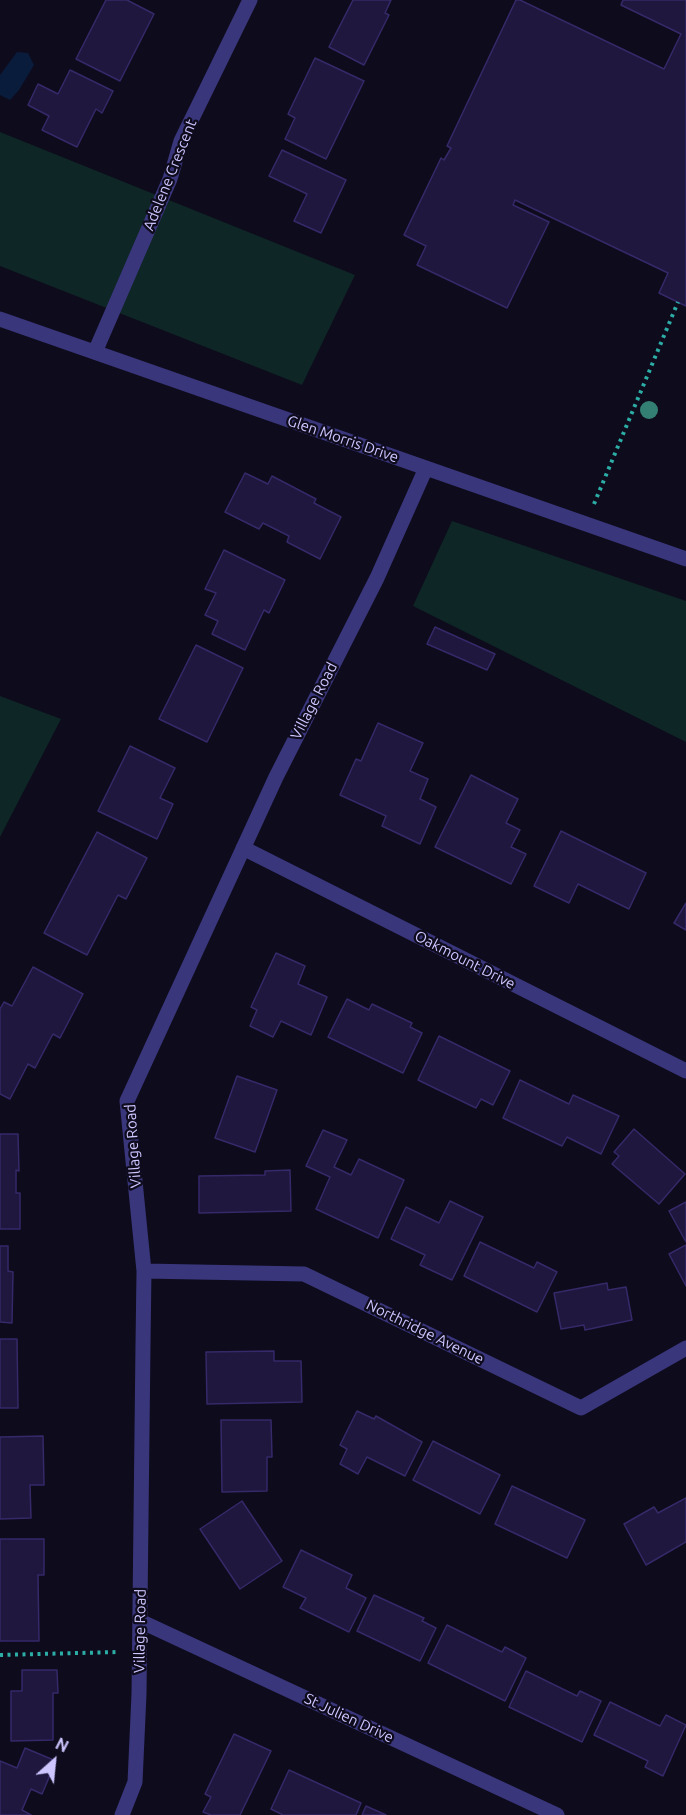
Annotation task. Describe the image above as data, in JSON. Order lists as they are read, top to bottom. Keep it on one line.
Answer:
{"streets":{"street":["Adelene Crescent","Glen Morris Drive","Village Road","Oakmount Drive","Northridge Avenue","St Julien Drive"]},"crossings":[["Adelene Crescent","Glen Morris Drive"],["Glen Morris Drive","Village Road"],["Village Road","Oakmount Drive"],["Village Road","Northridge Avenue"],["Village Road","St Julien Drive"]],"north":"top right"}
